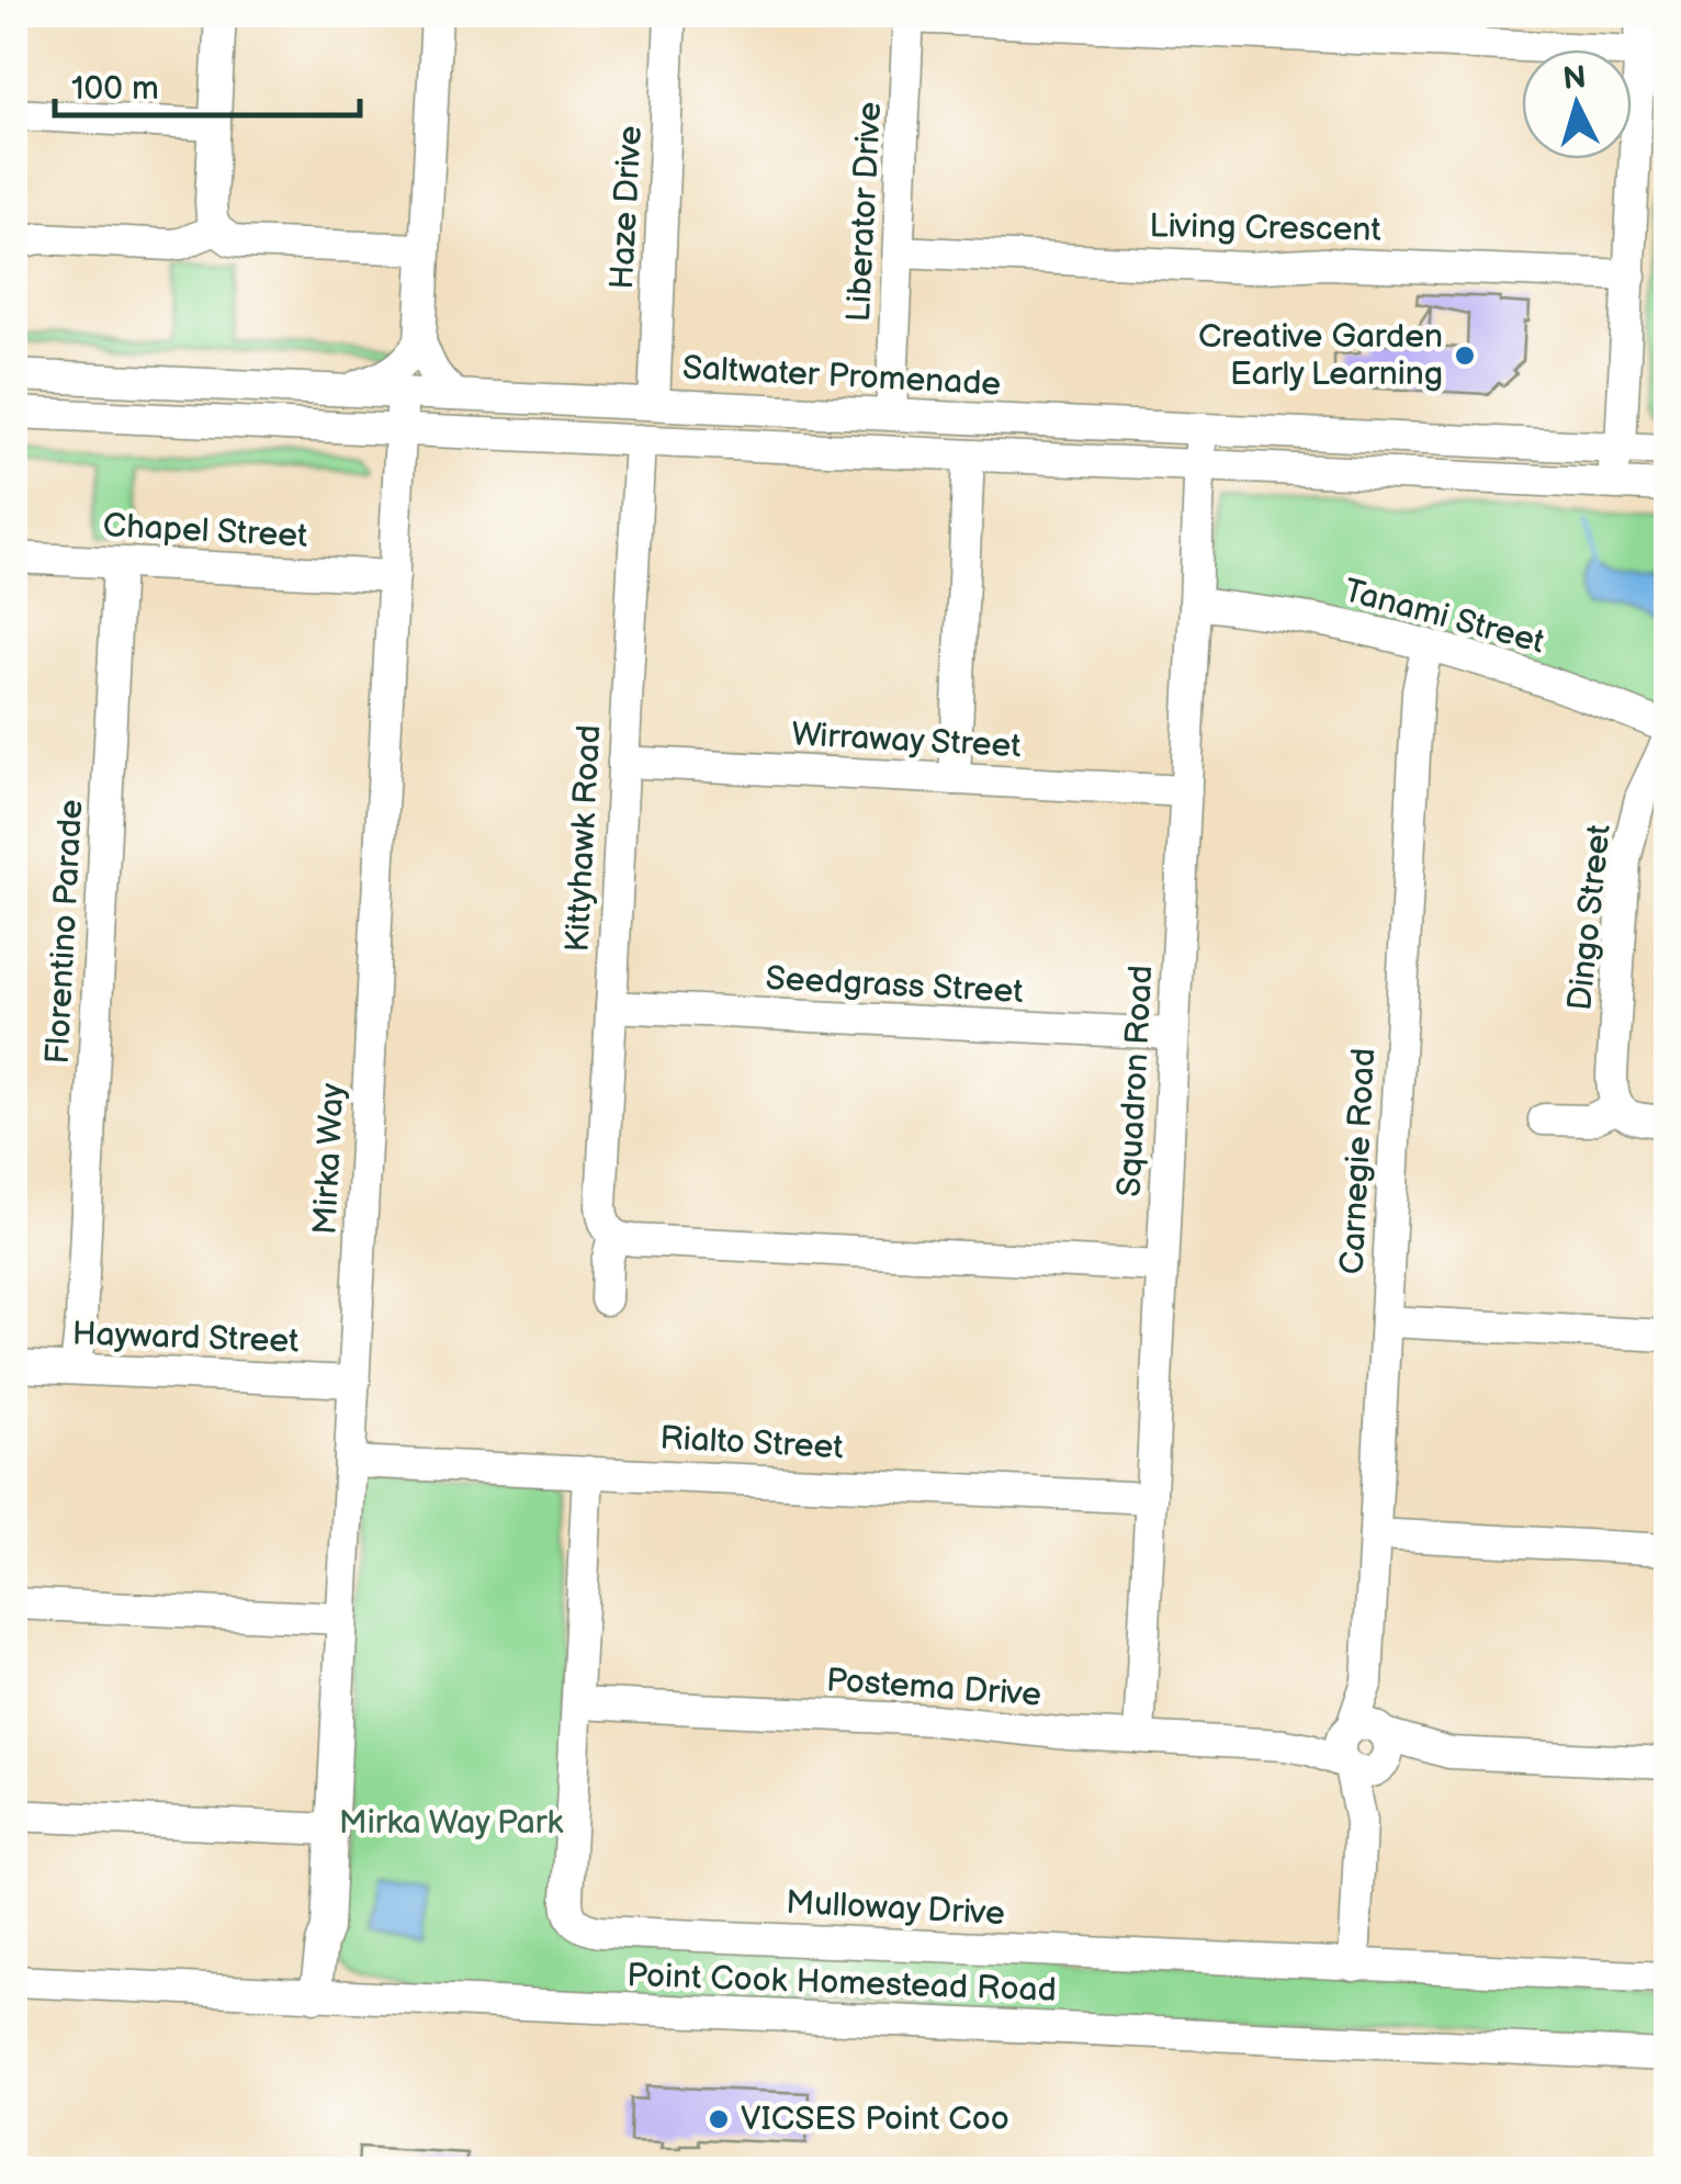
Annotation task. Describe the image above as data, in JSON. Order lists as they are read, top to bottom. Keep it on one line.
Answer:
{"streets":{"street":["Haze Drive","Liberator Drive","Living Crescent","Saltwater Promenade","Chapel Street","Tanami Street","Wirraway Street","Kittyhawk Road","Dingo Street","Florentino Parade","Seedgrass Street","Squadron Road","Mirka Way","Carnegie Road","Hayward Street","Rialto Street","Postema Drive","Mulloway Drive","Point Cook Homestead Road"]},"crossings":[["Haze Drive","Saltwater Promenade"],["Liberator Drive","Living Crescent"],["Liberator Drive","Saltwater Promenade"],["Saltwater Promenade","Squadron Road"],["Saltwater Promenade","Mirka Way"],["Chapel Street","Florentino Parade"],["Chapel Street","Mirka Way"],["Tanami Street","Squadron Road"],["Tanami Street","Carnegie Road"],["Wirraway Street","Kittyhawk Road"],["Wirraway Street","Squadron Road"],["Kittyhawk Road","Seedgrass Street"],["Florentino Parade","Hayward Street"],["Seedgrass Street","Squadron Road"],["Squadron Road","Rialto Street"],["Squadron Road","Postema Drive"],["Mirka Way","Hayward Street"],["Mirka Way","Rialto Street"],["Mirka Way","Point Cook Homestead Road"],["Carnegie Road","Postema Drive"],["Carnegie Road","Mulloway Drive"],["Rialto Street","Mulloway Drive"],["Postema Drive","Mulloway Drive"]],"parks":["Mirka Way Park"],"places":["Creative Garden Early Learning","VICSES Point Coo"],"scale_bar":"100 m","north":"top"}
